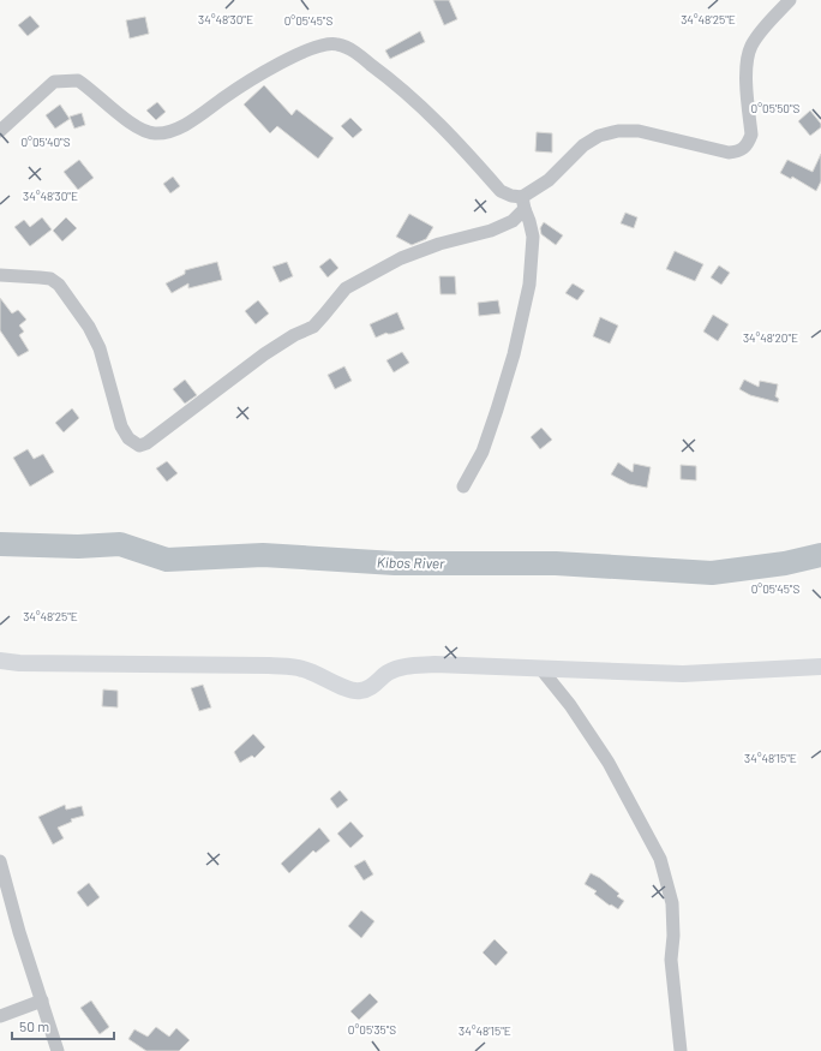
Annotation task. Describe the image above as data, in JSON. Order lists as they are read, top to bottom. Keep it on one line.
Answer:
{"water":["Kibos River"],"scale_bar":"50 m","coordinates":["34°48'30\"E","34°48'25\"E","0°05'45\"S","0°05'50\"S","0°05'40\"S","34°48'20\"E","34°48'15\"E","0°05'35\"S"]}
